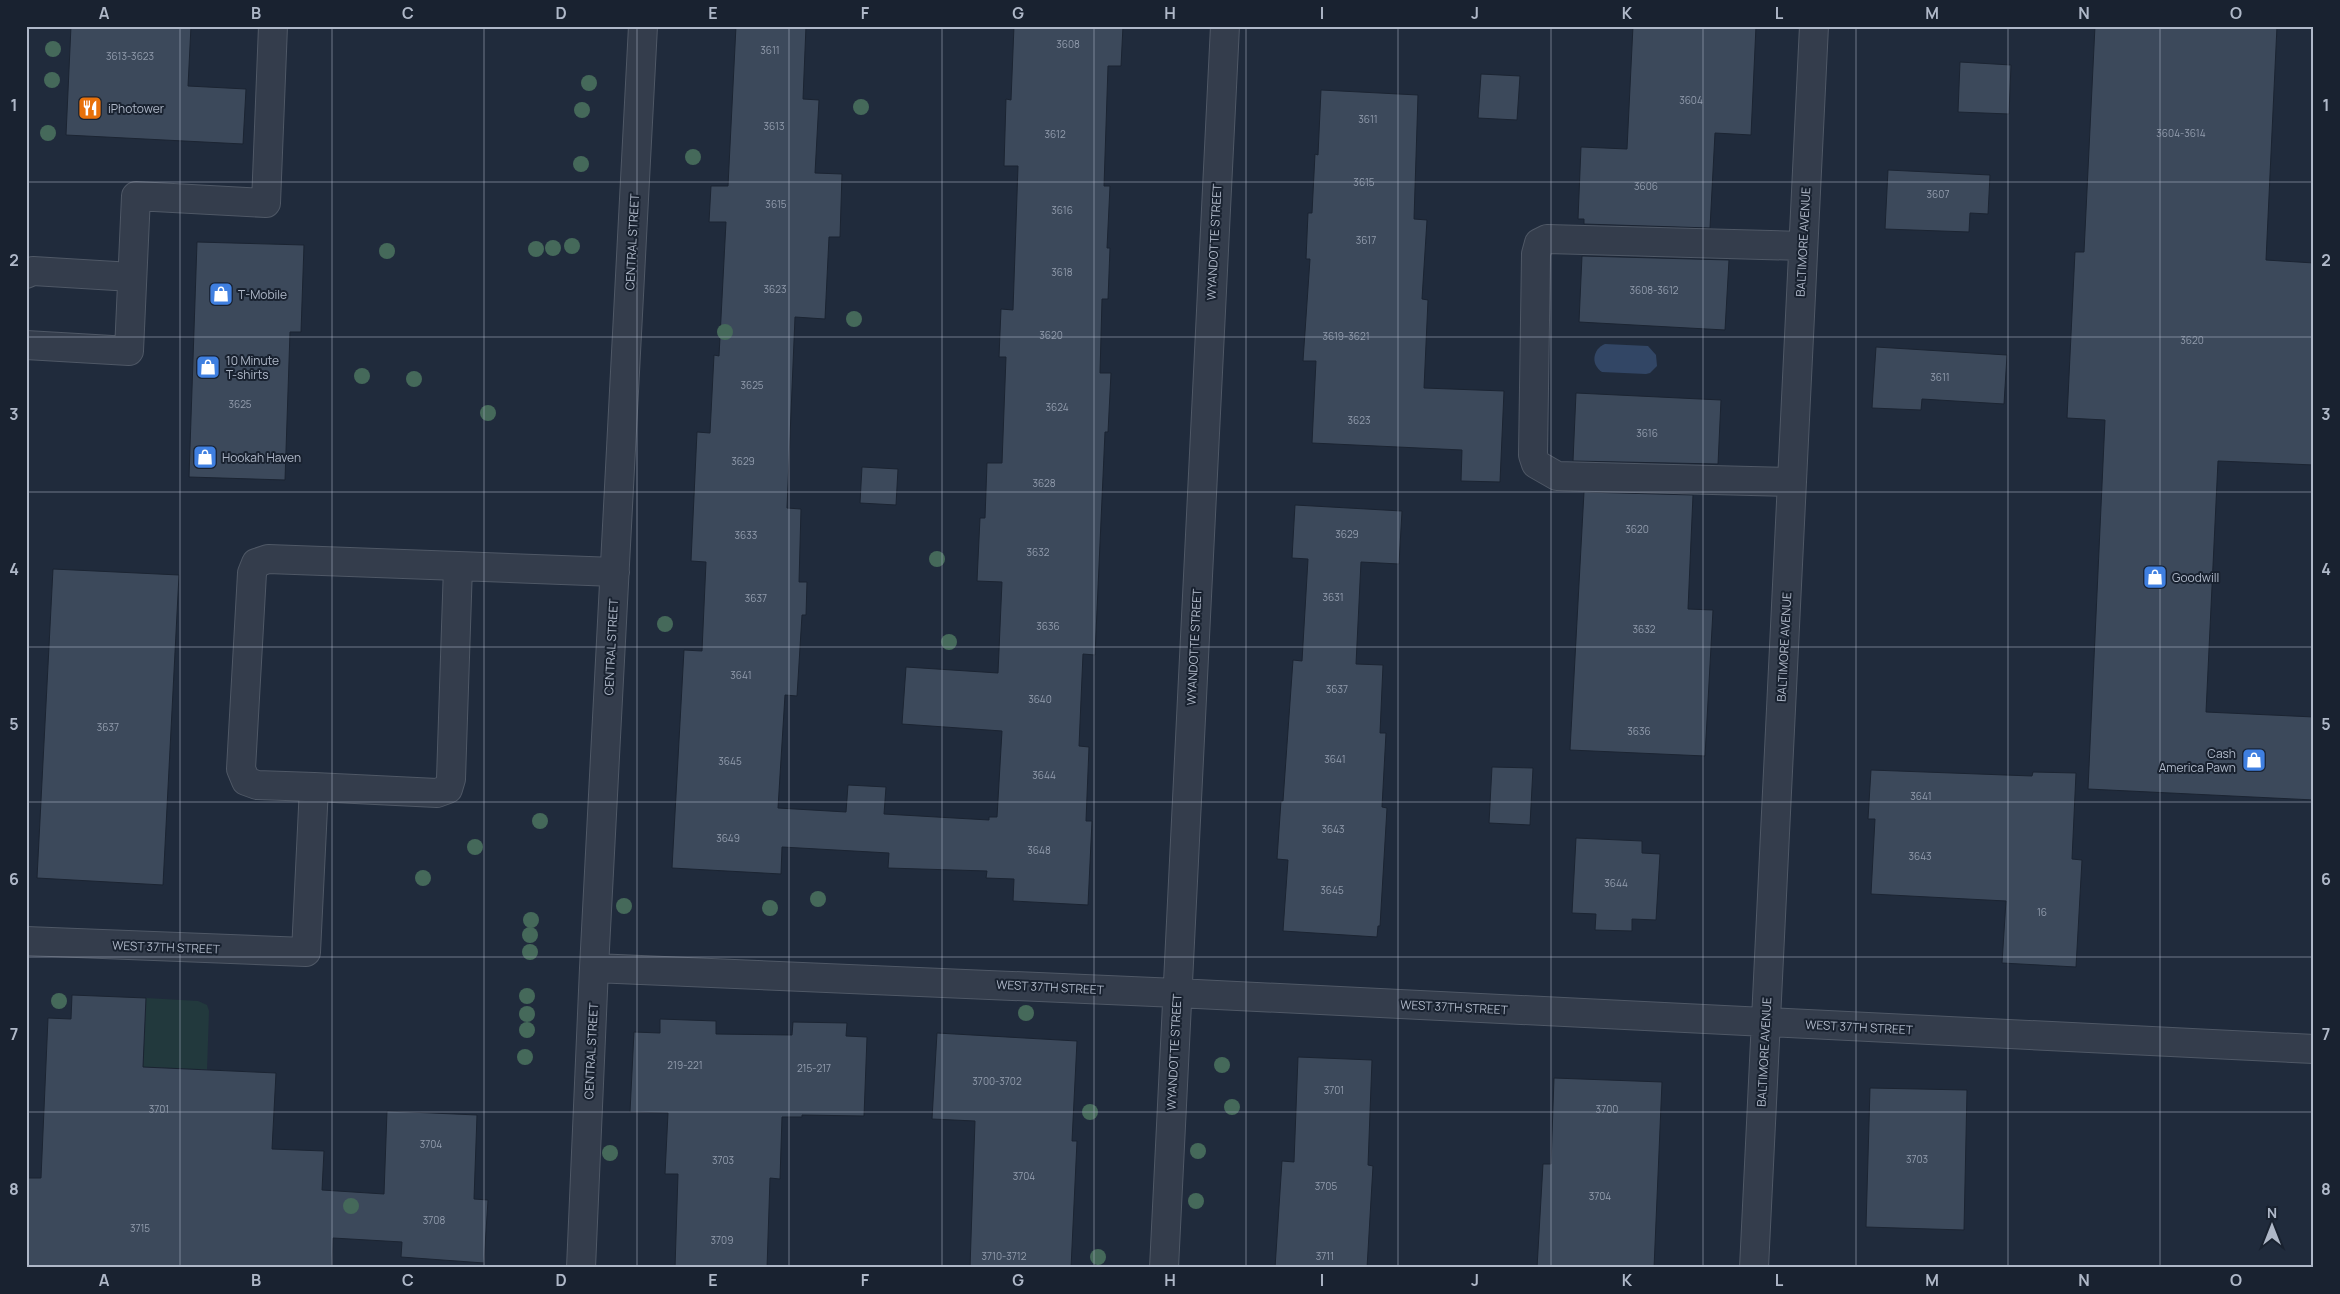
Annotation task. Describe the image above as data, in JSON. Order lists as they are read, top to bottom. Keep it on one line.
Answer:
{"streets":{"street":["CENTRAL STREET","WYANDOTTE STREET","BALTIMORE AVENUE","WEST 37TH STREET"]},"crossings":[["CENTRAL STREET","WEST 37TH STREET"],["WYANDOTTE STREET","WEST 37TH STREET"],["BALTIMORE AVENUE","WEST 37TH STREET"]],"places":{"restaurant":["iPhotower"],"shop":["T-Mobile","10 Minute T-shirts","Hookah Haven","Goodwill","Cash America Pawn"]},"house_numbers":["3608","3611","3613-3623","3604","3611","3613","3604-3614","3612","3615","3606","3607","3615","3616","3617","3618","3623","3608-3612","3620","3619-3621","3620","3611","3625","3625","3624","3623","3616","3629","3628","3620","3629","3633","3632","3631","3637","3636","3632","3641","3637","3640","3637","3636","3641","3645","3644","3641","3643","3649","3648","3643","3644","3645","16","219-221","215-217","3700-3702","3701","3701","3700","3704","3703","3703","3704","3705","3704","3708","3715","3709","3710-3712","3711"],"north":"top","grid":{"columns":["A","B","C","D","E","F","G","H","I","J","K","L","M","N","O"],"rows":["1","2","3","4","5","6","7","8"]}}
